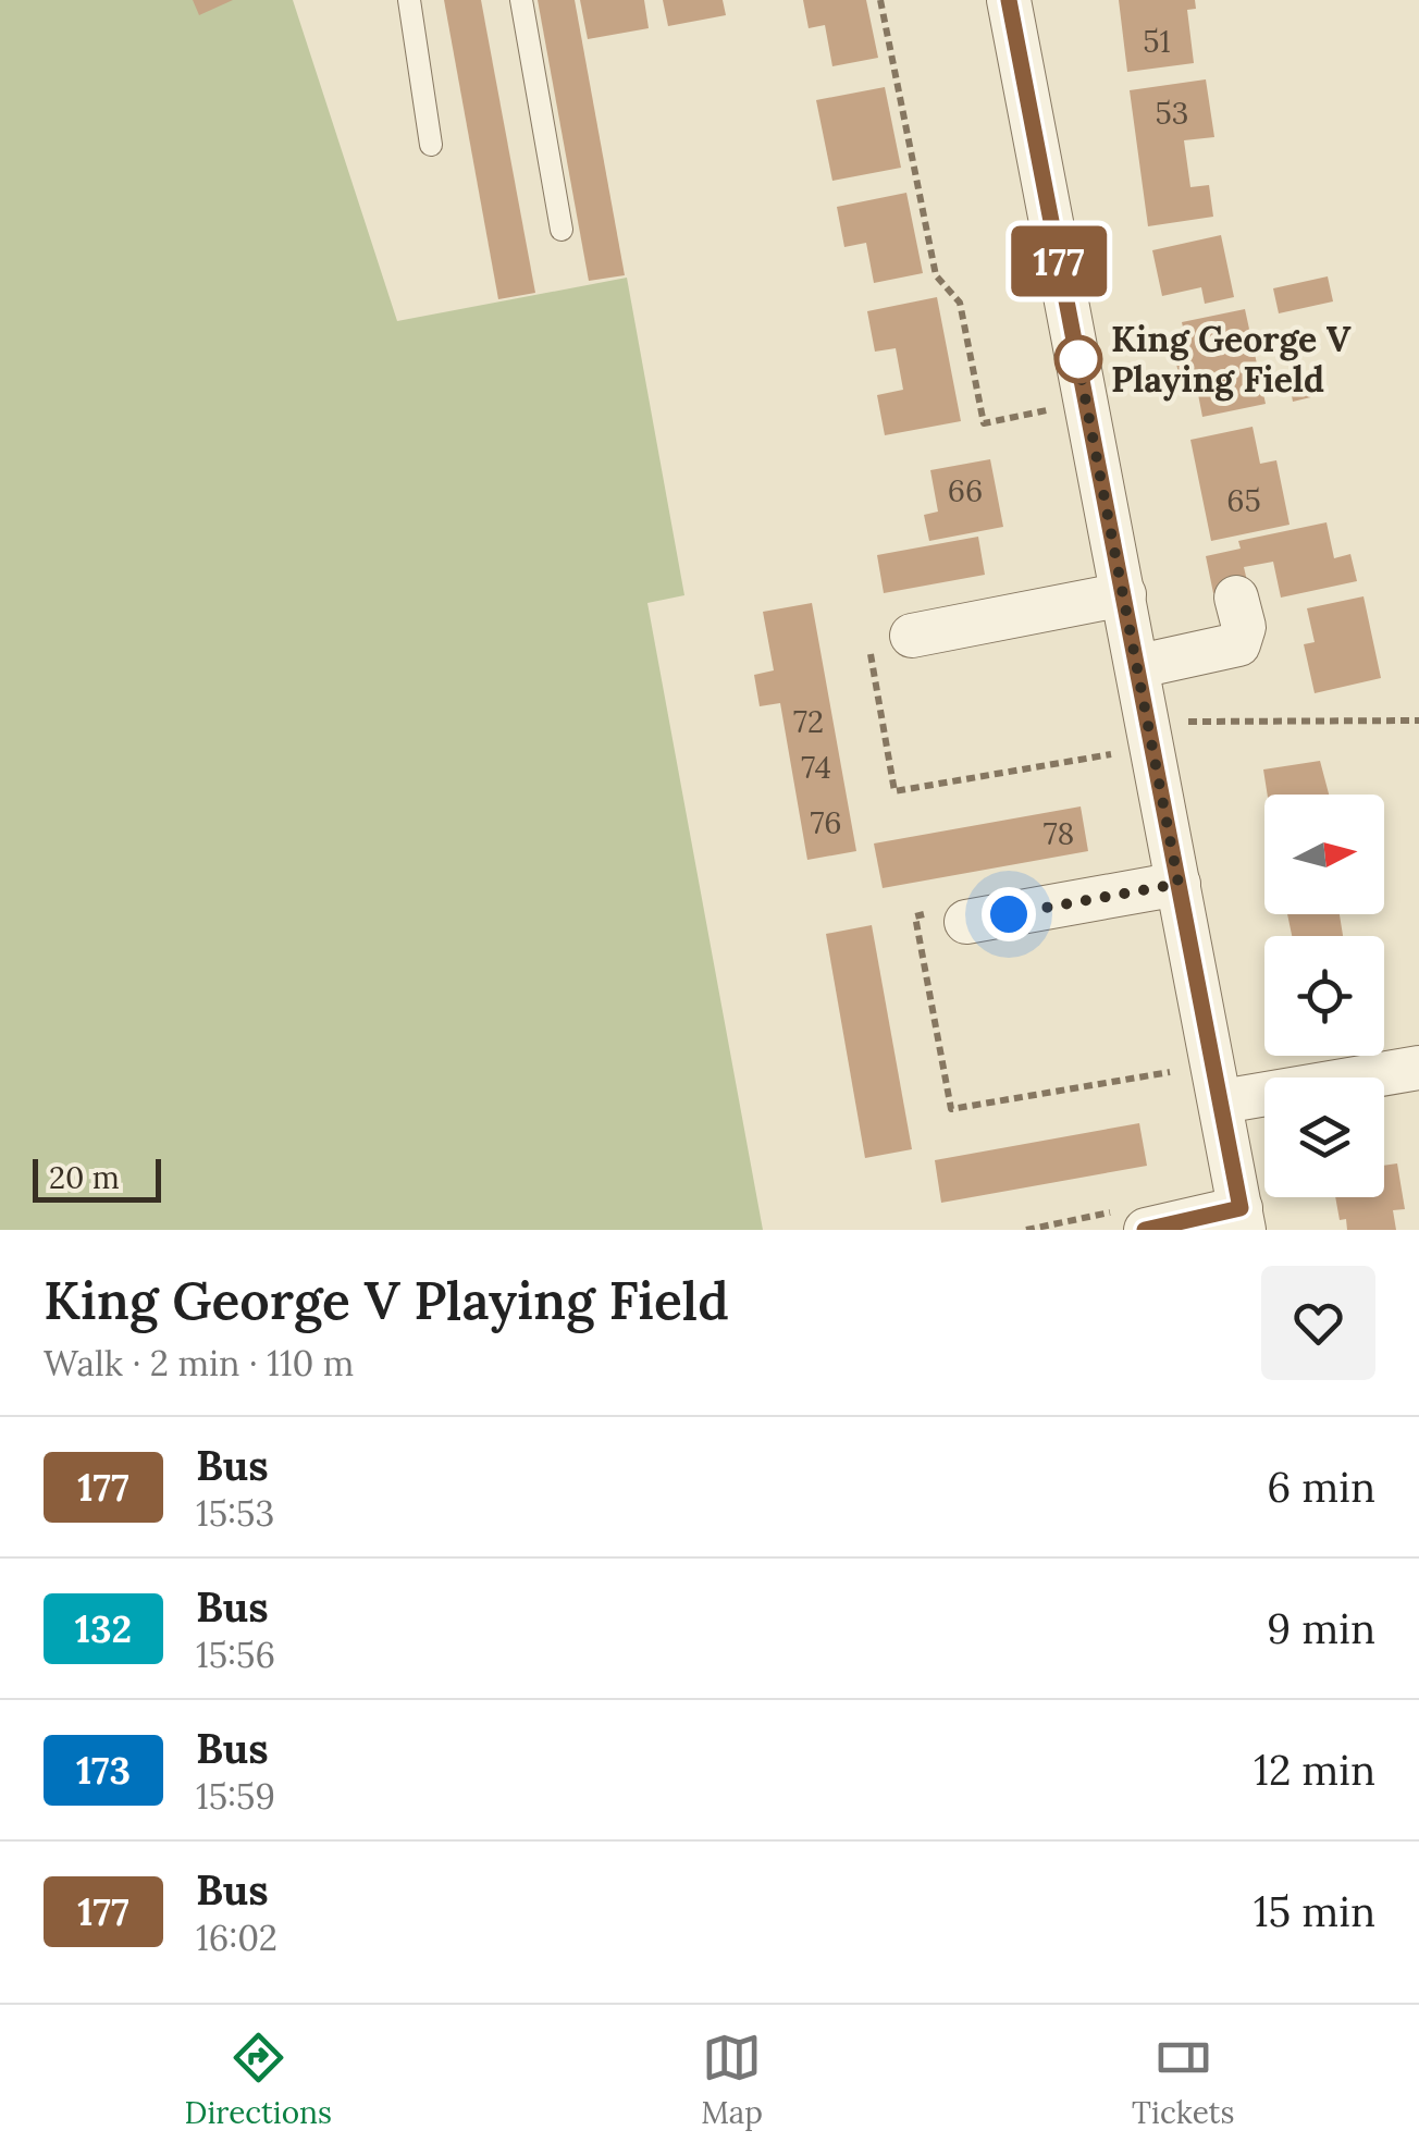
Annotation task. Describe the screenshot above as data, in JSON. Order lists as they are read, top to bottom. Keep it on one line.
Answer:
{"places":["King George V Playing Field"],"lines":["bus line 177"],"house_numbers":["51","53","66","65","72","74","76","78"],"scale_bar":"20 m","north":"right","page":{"on_map":"177","scale":"20 m","heading":["King George V Playing Field","Walk · 2 min · 110 m"],"list":[{"mark":"177","name":"Bus","note":"15:53","value":"6 min"},{"mark":"132","name":"Bus","note":"15:56","value":"9 min"},{"mark":"173","name":"Bus","note":"15:59","value":"12 min"},{"mark":"177","name":"Bus","note":"16:02","value":"15 min"}],"tabs":["Directions","Map","Tickets"]}}
